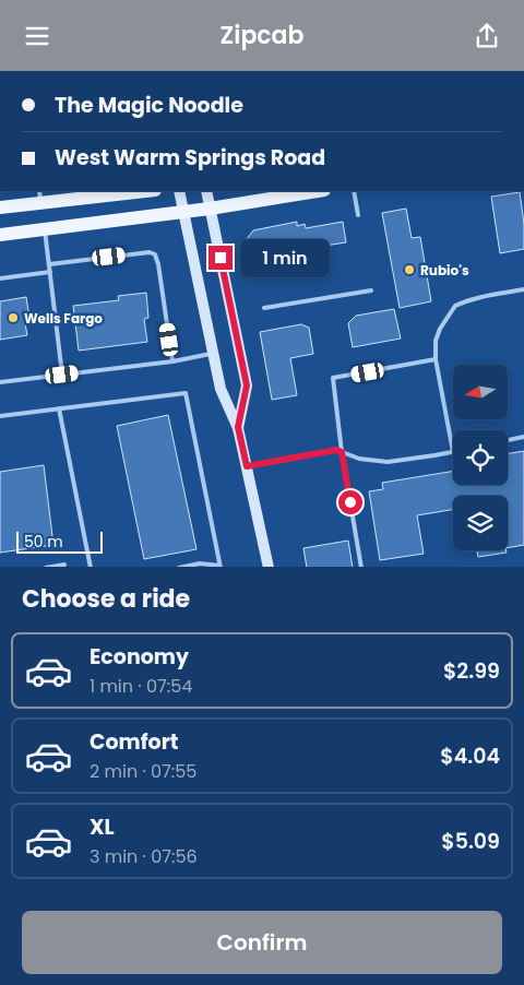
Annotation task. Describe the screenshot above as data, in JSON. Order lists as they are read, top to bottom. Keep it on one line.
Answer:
{"places":["Rubio's","Wells Fargo"],"scale_bar":"50 m","north":"left","page":{"header":"Zipcab","banner":["The Magic Noodle","West Warm Springs Road"],"bubble":"1 min","scale":"50 m","heading":"Choose a ride","list":[{"name":"Economy","note":"1 min · 07:54","value":"$2.99"},{"name":"Comfort","note":"2 min · 07:55","value":"$4.04"},{"name":"XL","note":"3 min · 07:56","value":"$5.09"}],"buttons":"Confirm"}}
